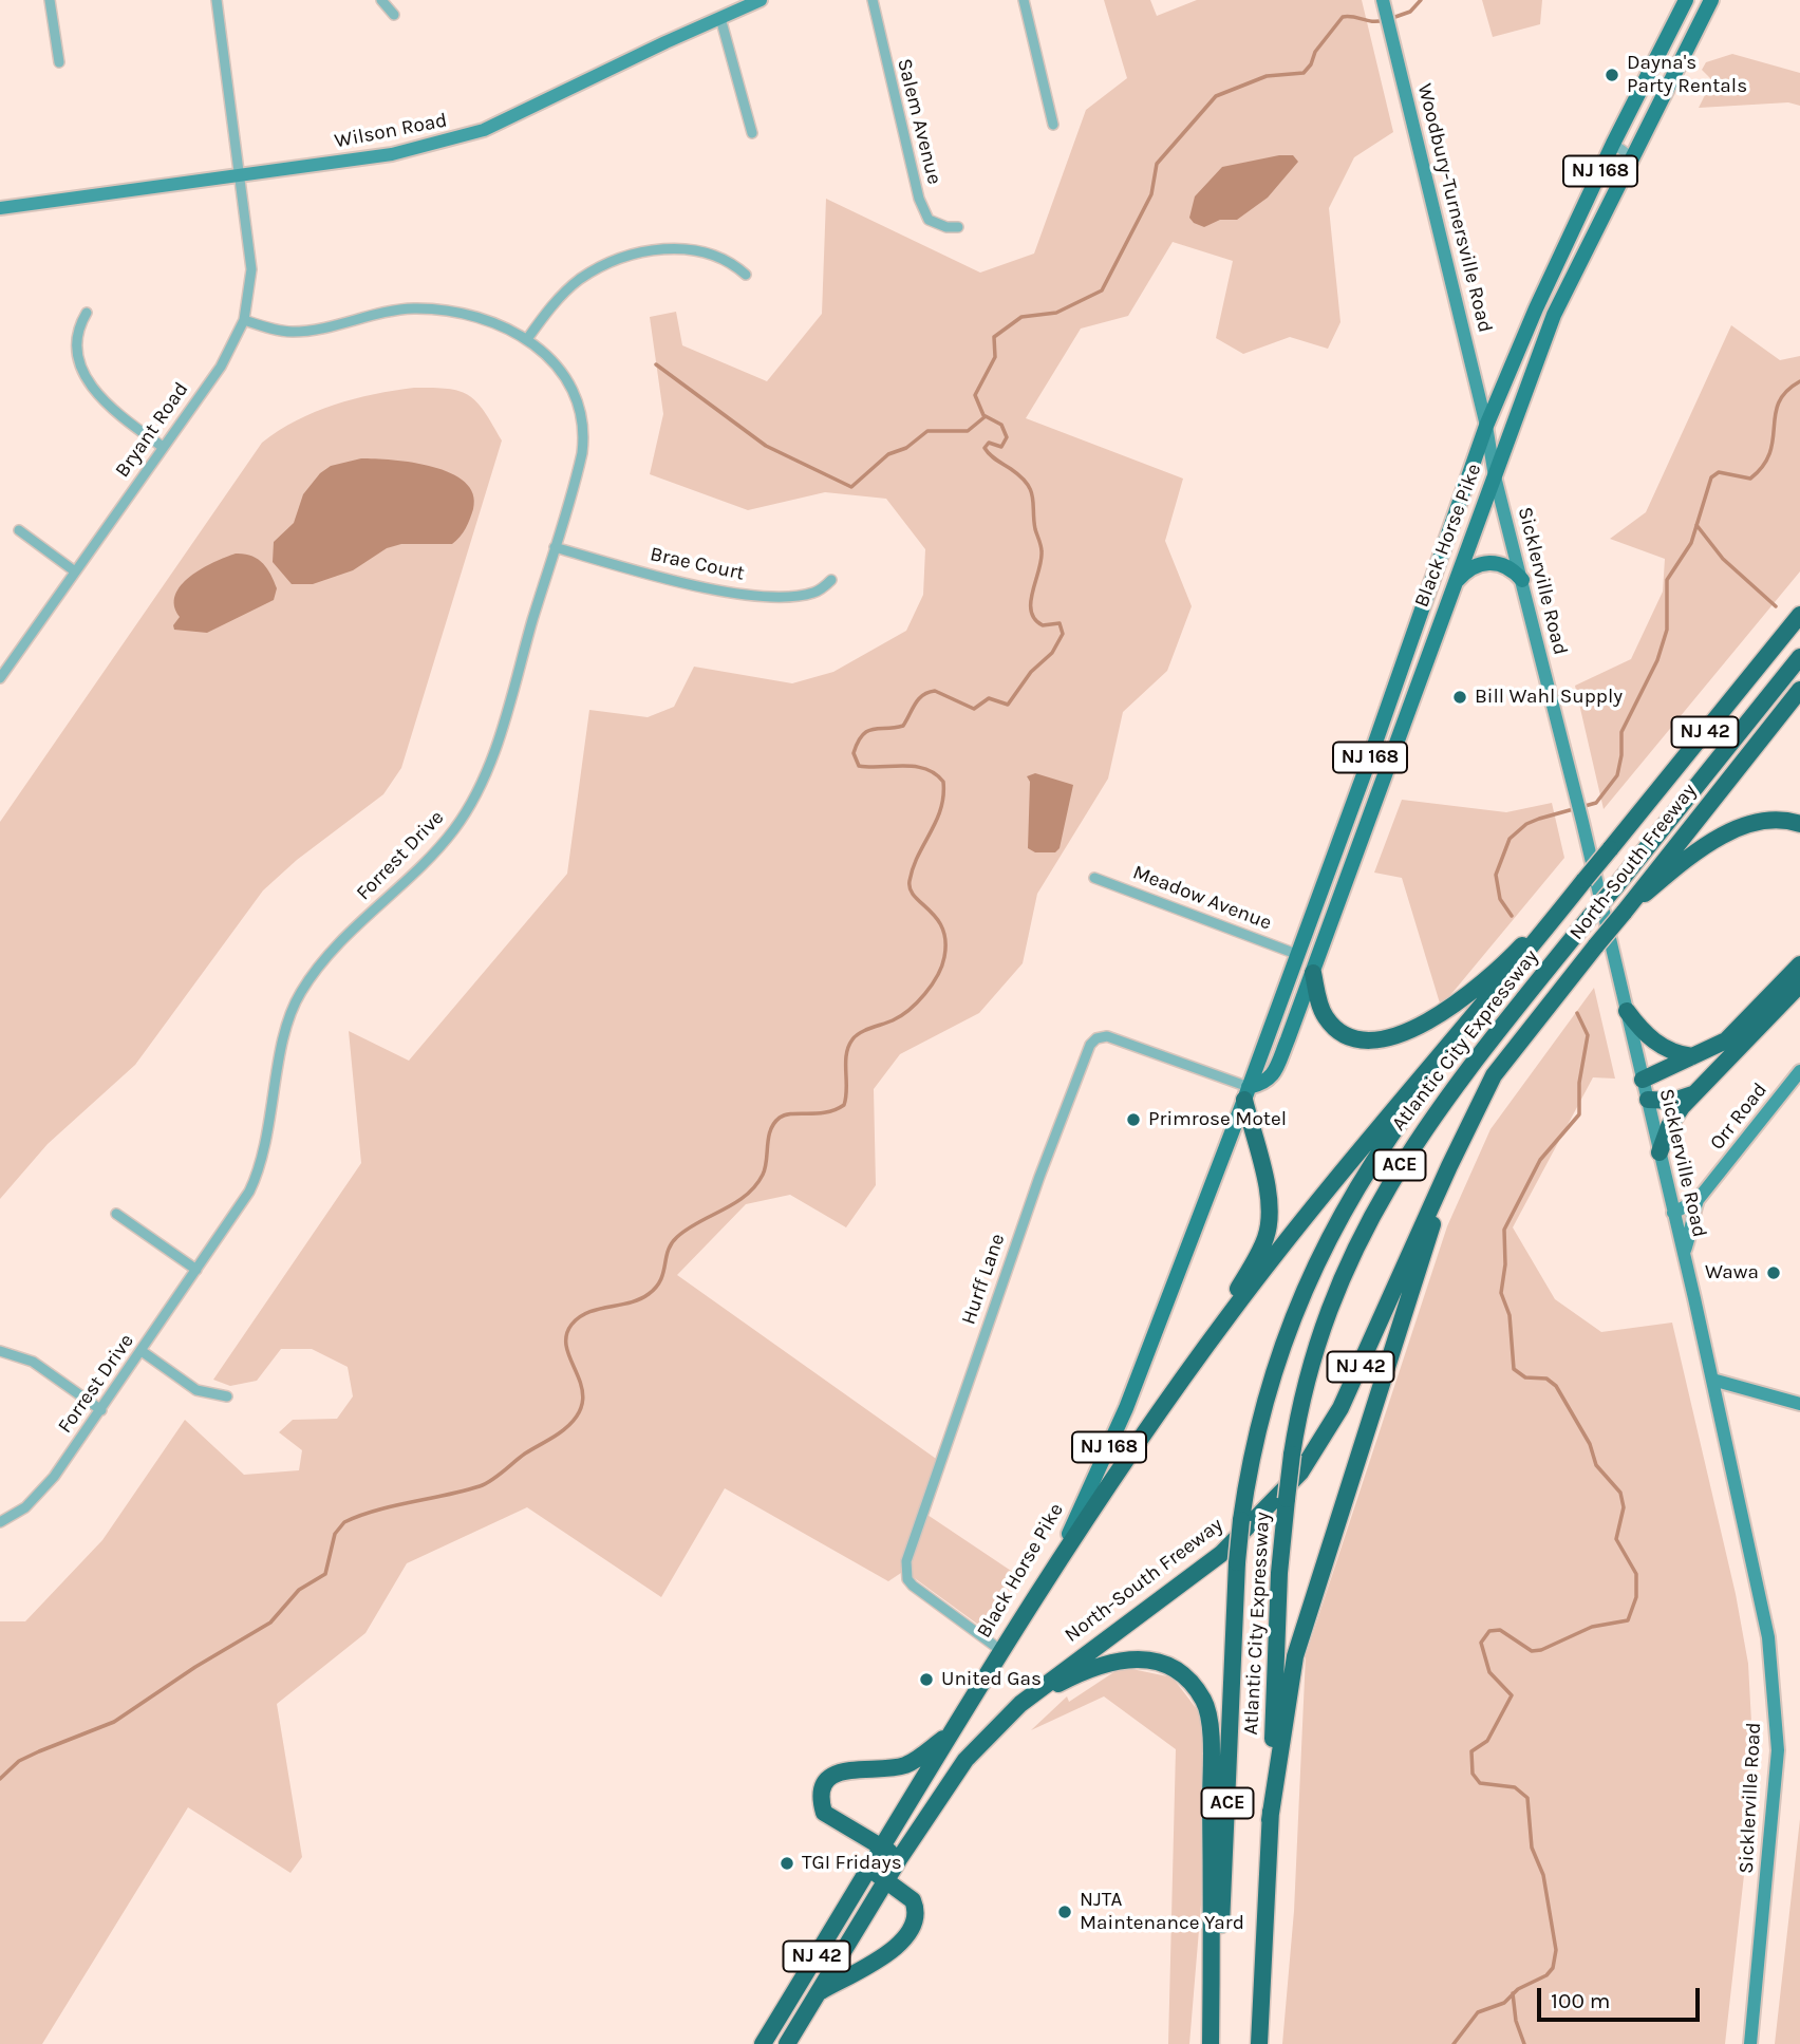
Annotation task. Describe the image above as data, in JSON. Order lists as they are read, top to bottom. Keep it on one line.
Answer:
{"streets":{"highway":["Black Horse Pike","NJ 42","North-South Freeway","Atlantic City Expressway","ACE"],"main road":["Wilson Road","NJ 168","Woodbury-Turnersville Road","Sicklerville Road","Orr Road"],"street":["Salem Avenue","Bryant Road","Brae Court","Forrest Drive","Meadow Avenue","Hurff Lane"]},"crossings":[["Wilson Road","Bryant Road"],["Woodbury-Turnersville Road","Black Horse Pike"],["Woodbury-Turnersville Road","Sicklerville Road"],["Bryant Road","Forrest Drive"],["Black Horse Pike","Sicklerville Road"],["Black Horse Pike","North-South Freeway"],["Black Horse Pike","Meadow Avenue"],["Black Horse Pike","Hurff Lane"],["Brae Court","Forrest Drive"],["Sicklerville Road","Orr Road"],["NJ 42","North-South Freeway"],["North-South Freeway","Atlantic City Expressway"]],"places":["Dayna's Party Rentals","Bill Wahl Supply","Primrose Motel","Wawa","United Gas","TGI Fridays","NJTA Maintenance Yard"],"scale_bar":"100 m"}
